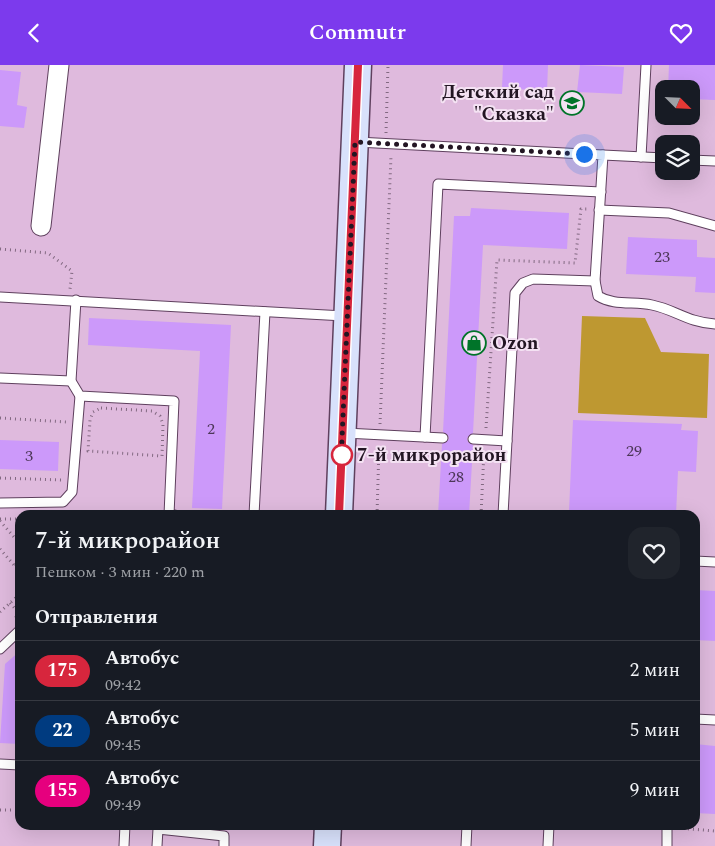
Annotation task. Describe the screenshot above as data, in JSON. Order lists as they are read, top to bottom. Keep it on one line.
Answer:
{"places":{"school or university":["Детский сад \"Сказка\""],"shop":["Ozon"],"other":["7-й микрорайон"]},"lines":["bus line 175"],"house_numbers":["23","2","29","3","28"],"north":"bottom right","page":{"header":"Commutr","heading":[["7-й микрорайон","Пешком · 3 мин · 220 m"],"Отправления"],"list":[{"mark":"175","name":"Автобус","note":"09:42","value":"2 мин"},{"mark":"22","name":"Автобус","note":"09:45","value":"5 мин"},{"mark":"155","name":"Автобус","note":"09:49","value":"9 мин"}]}}
